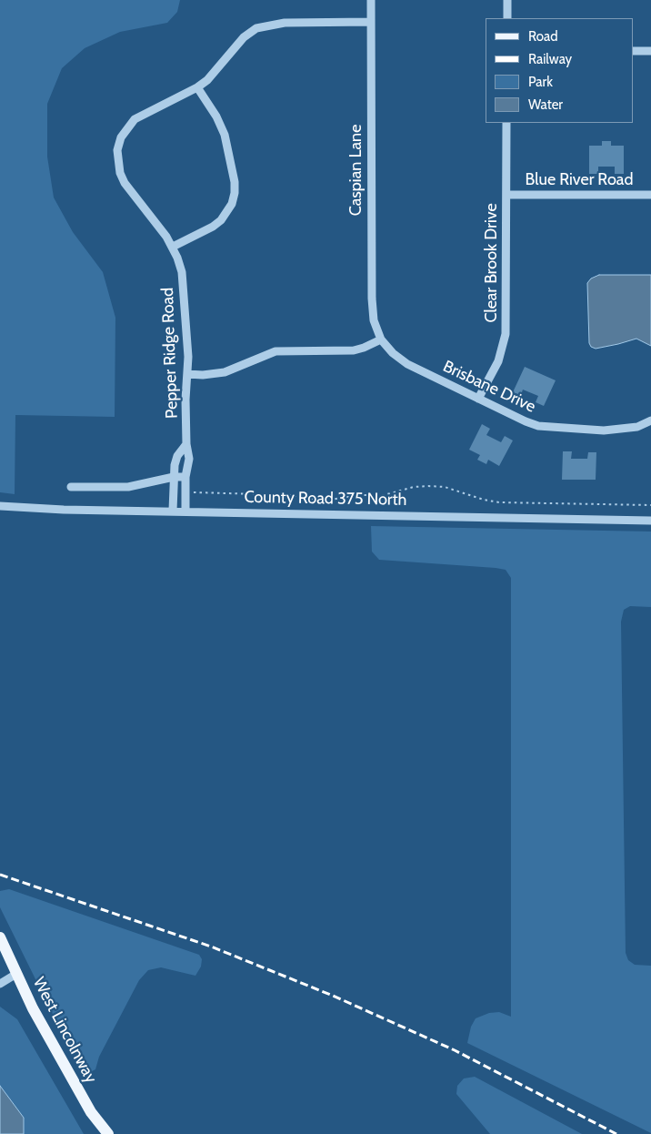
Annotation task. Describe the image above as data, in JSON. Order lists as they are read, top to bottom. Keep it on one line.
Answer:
{"streets":{"main road":["West Lincolnway"],"street":["Caspian Lane","Blue River Road","Clear Brook Drive","Pepper Ridge Road","Brisbane Drive","County Road 375 North"]},"crossings":[["Caspian Lane","Pepper Ridge Road"],["Caspian Lane","Brisbane Drive"],["Blue River Road","Clear Brook Drive"],["Clear Brook Drive","Brisbane Drive"],["Pepper Ridge Road","County Road 375 North"]],"legend":["Road","Railway","Park","Water"]}
